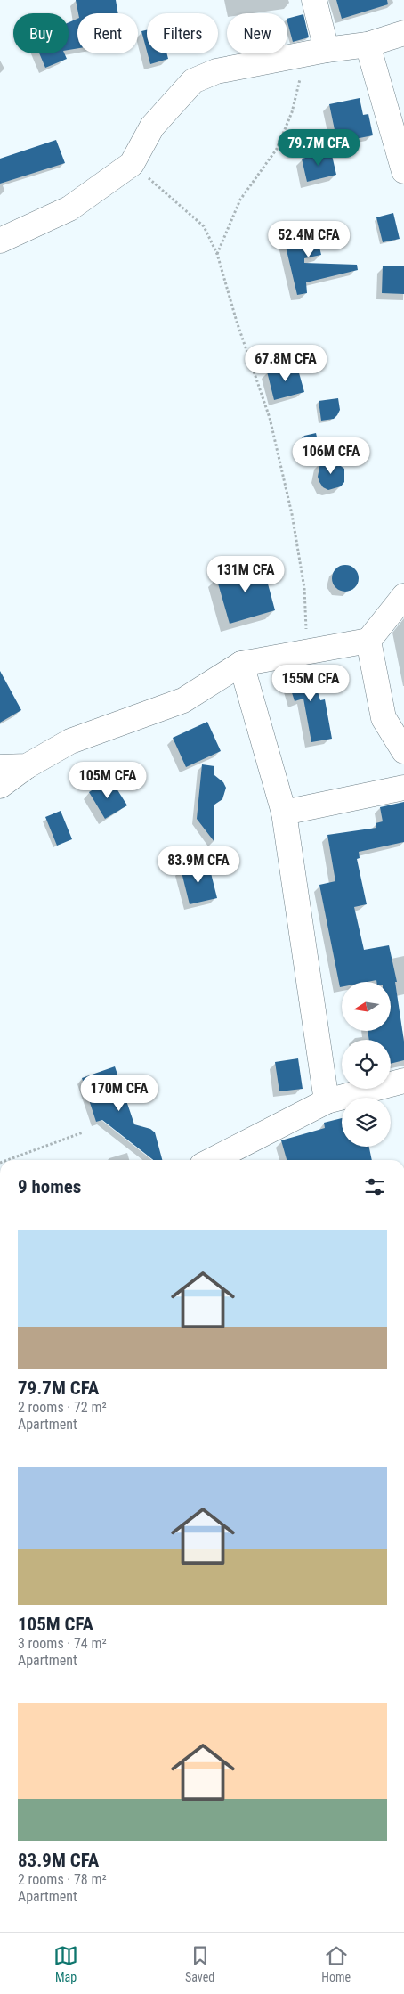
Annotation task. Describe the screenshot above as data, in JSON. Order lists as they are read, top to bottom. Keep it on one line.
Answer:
{"north":"left","page":{"chip":["Buy","Rent","Filters","New"],"price":["79.7M CFA","52.4M CFA","67.8M CFA","106M CFA","131M CFA","155M CFA","105M CFA","83.9M CFA","170M CFA"],"heading":"9 homes","list":[{"name":"79.7M CFA","note":"2 rooms · 72 m² · Apartment"},{"name":"105M CFA","note":"3 rooms · 74 m² · Apartment"},{"name":"83.9M CFA","note":"2 rooms · 78 m² · Apartment"}],"tabs":["Map","Saved","Home"]}}
